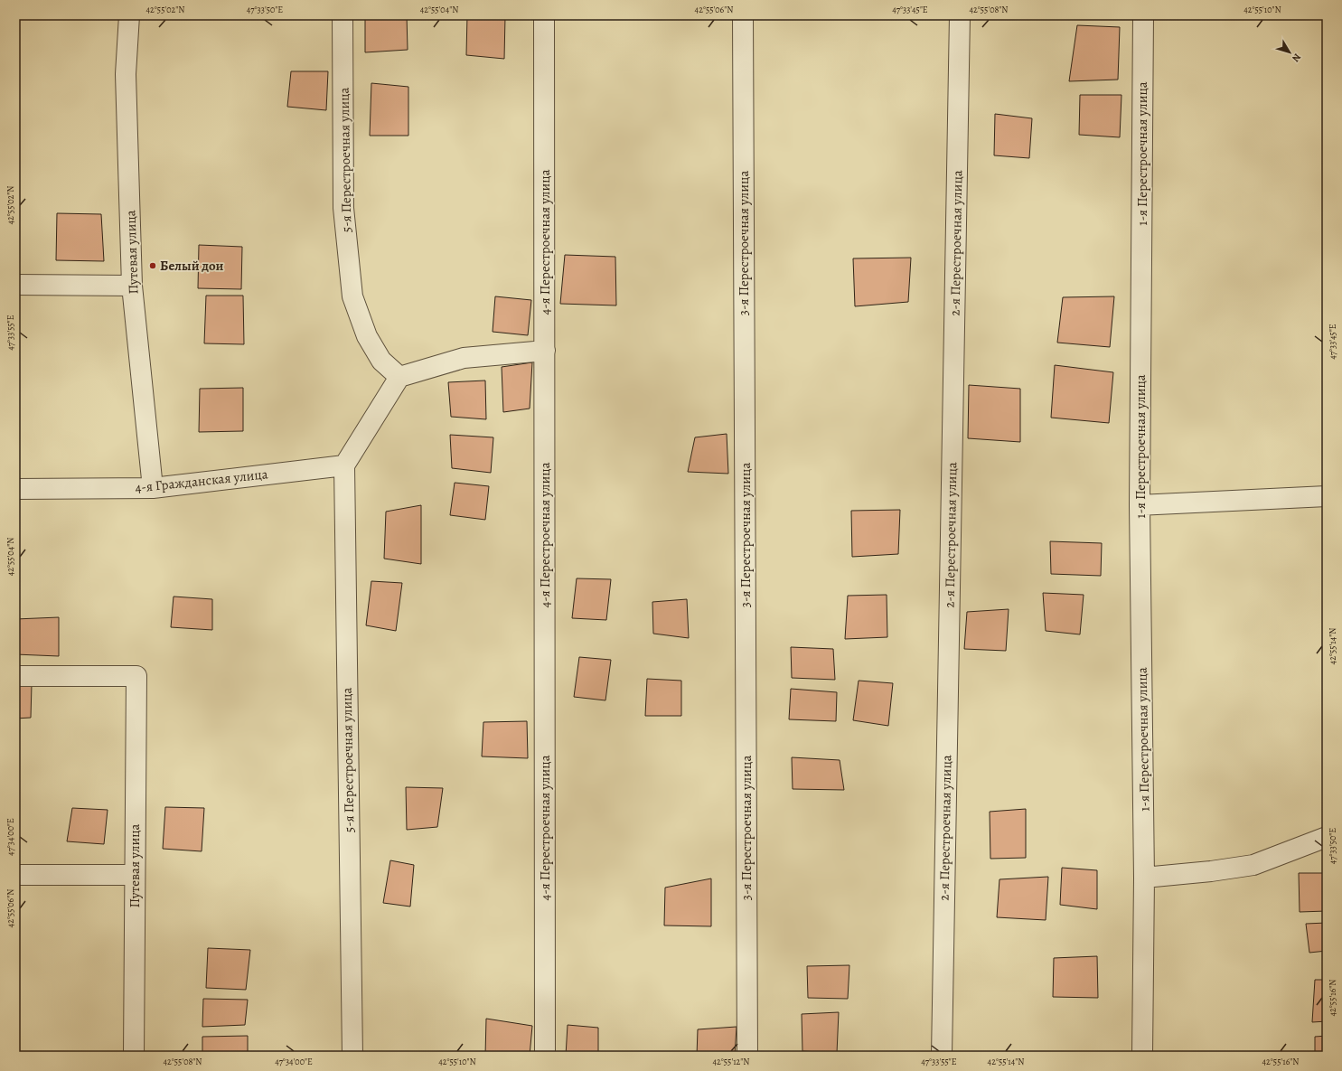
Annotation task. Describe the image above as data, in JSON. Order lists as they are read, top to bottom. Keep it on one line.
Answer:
{"streets":{"street":["1-я Перестроечная улица","5-я Перестроечная улица","4-я Перестроечная улица","3-я Перестроечная улица","2-я Перестроечная улица","Путевая улица","4-я Гражданская улица"]},"crossings":[["5-я Перестроечная улица","4-я Гражданская улица"],["Путевая улица","4-я Гражданская улица"]],"places":["Белый дои"],"north":"bottom right","coordinates":["42°55'02\"N","47°33'50\"E","42°55'04\"N","42°55'06\"N","47°33'45\"E","42°55'08\"N","42°55'10\"N","47°33'55\"E","42°55'14\"N","47°34'00\"E","42°55'16\"N","42°55'12\"N"]}
